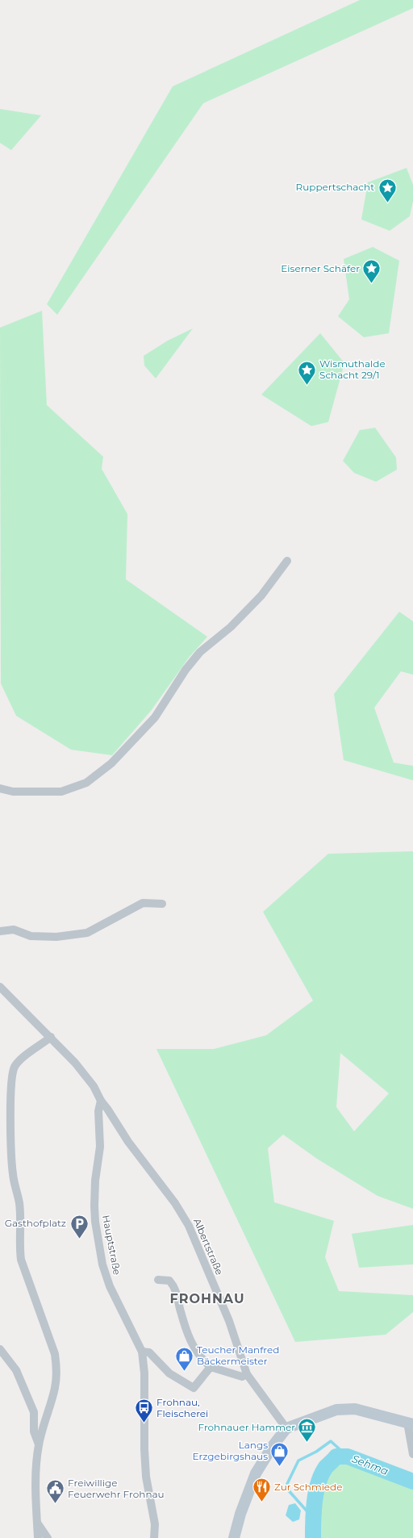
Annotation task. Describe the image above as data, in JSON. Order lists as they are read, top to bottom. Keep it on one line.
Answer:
{"streets":{"street":["Hauptstraße","Albertstraße"]},"crossings":[["Hauptstraße","Albertstraße"]],"districts":["FROHNAU"],"water":["Sehma"],"places":{"place":["Ruppertschacht","Eiserner Schäfer","Wismuthalde Schacht 29/1"],"parking":["Gasthofplatz"],"shop":["Teucher Manfred Bäckermeister","Langs Erzgebirgshaus"],"bus stop":["Frohnau, Fleischerei"],"museum":["Frohnauer Hammer"],"restaurant":["Zur Schmiede"],"public building":["Freiwillige Feuerwehr Frohnau"]}}
